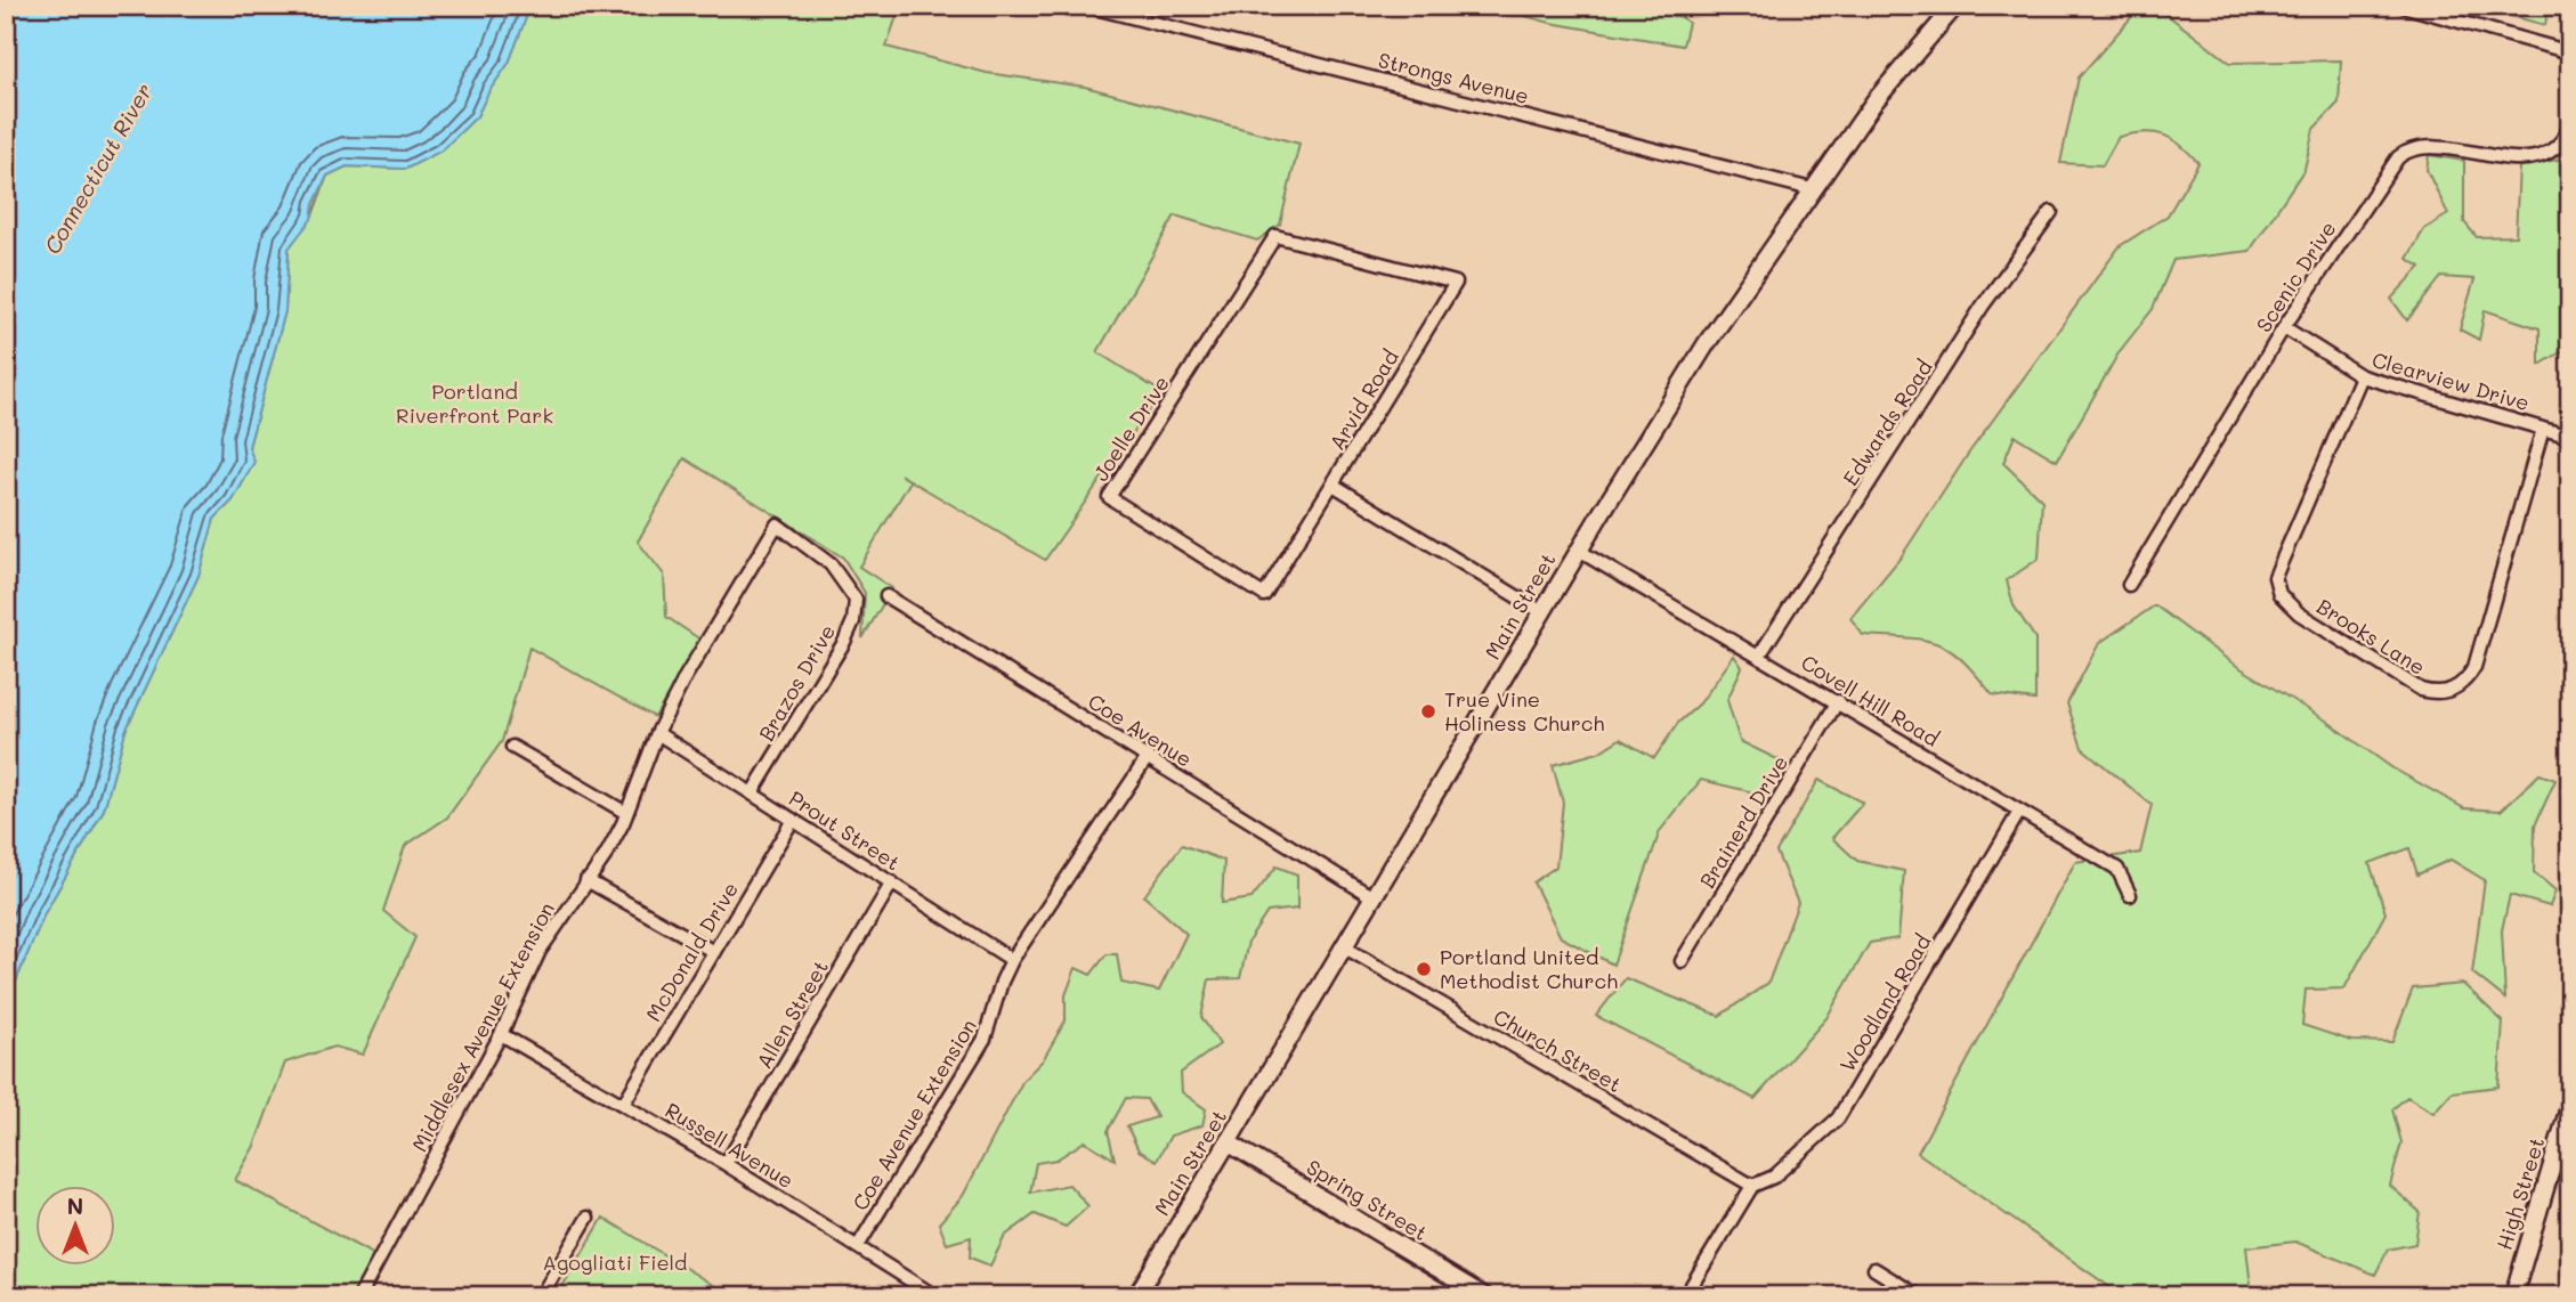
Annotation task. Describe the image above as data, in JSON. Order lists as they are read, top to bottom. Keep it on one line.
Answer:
{"streets":{"main road":["Main Street","High Street","Spring Street"],"street":["Strongs Avenue","Scenic Drive","Clearview Drive","Arvid Road","Edwards Road","Joelle Drive","Brooks Lane","Brazos Drive","Covell Hill Road","Coe Avenue","Brainerd Drive","Prout Street","McDonald Drive","Woodland Road","Allen Street","Middlesex Avenue Extension","Church Street","Coe Avenue Extension","Russell Avenue"]},"crossings":[["Strongs Avenue","Main Street"],["Scenic Drive","Clearview Drive"],["Clearview Drive","Brooks Lane"],["Arvid Road","Joelle Drive"],["Edwards Road","Covell Hill Road"],["Main Street","Covell Hill Road"],["Main Street","Coe Avenue"],["Main Street","Church Street"],["Main Street","Spring Street"],["Brazos Drive","Prout Street"],["Brazos Drive","Middlesex Avenue Extension"],["Covell Hill Road","Brainerd Drive"],["Covell Hill Road","Woodland Road"],["Coe Avenue","Coe Avenue Extension"],["Prout Street","McDonald Drive"],["Prout Street","Allen Street"],["Prout Street","Middlesex Avenue Extension"],["Prout Street","Coe Avenue Extension"],["McDonald Drive","Russell Avenue"],["Woodland Road","Church Street"],["Allen Street","Russell Avenue"],["Middlesex Avenue Extension","Russell Avenue"],["Coe Avenue Extension","Russell Avenue"]],"water":["Connecticut River"],"parks":["Portland Riverfront Park","Agogliati Field"],"places":["True Vine Holiness Church","Portland United Methodist Church"],"north":"top"}
